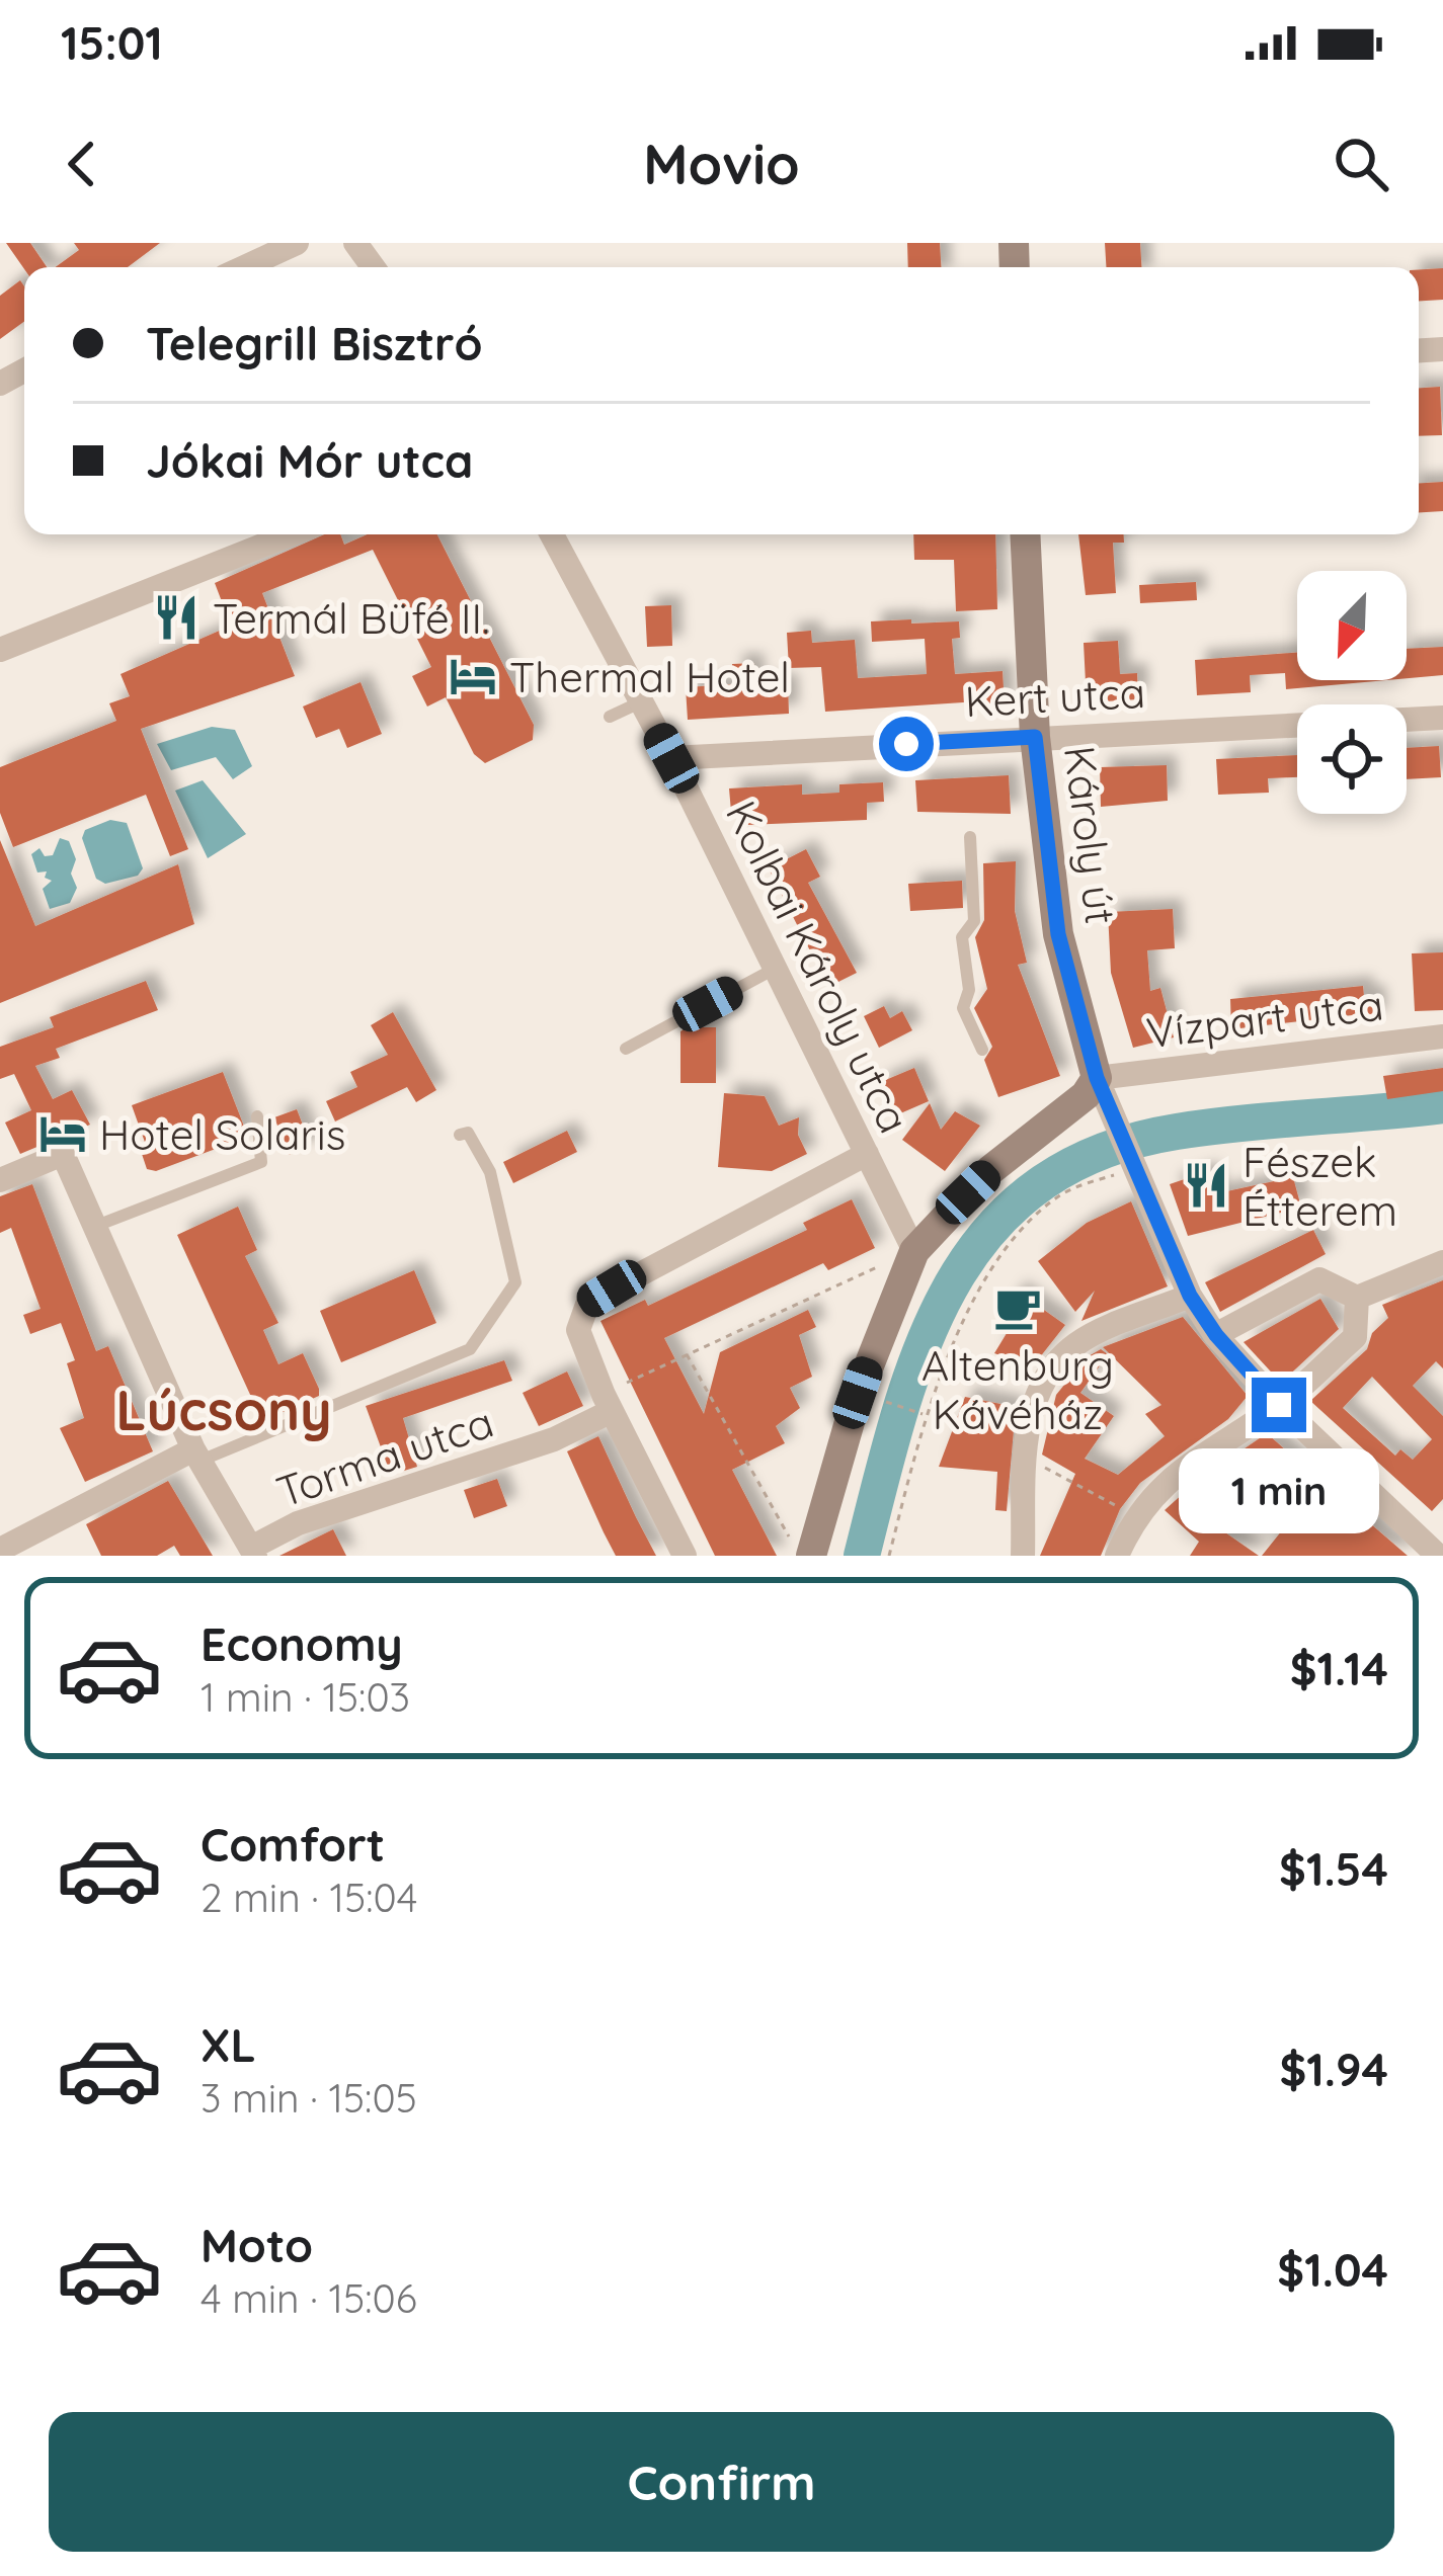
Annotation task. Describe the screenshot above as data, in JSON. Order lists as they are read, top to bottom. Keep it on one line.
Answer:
{"streets":{"street":["Kert utca","Károly út","Kolbai Károly utca","Vízpart utca","Torma utca"]},"crossings":[["Kert utca","Károly út"],["Kert utca","Kolbai Károly utca"],["Károly út","Vízpart utca"]],"districts":["Lúcsony"],"places":{"restaurant":["Termál Büfé II.","Fészek Étterem"],"hotel":["Thermal Hotel","Hotel Solaris"],"cafe":["Altenburg Kávéház"]},"north":"bottom left","page":{"status":"15:01","header":"Movio","banner":["Telegrill Bisztró","Jókai Mór utca"],"bubble":"1 min","list":[{"name":"Economy","note":"1 min · 15:03","value":"$1.14"},{"name":"Comfort","note":"2 min · 15:04","value":"$1.54"},{"name":"XL","note":"3 min · 15:05","value":"$1.94"},{"name":"Moto","note":"4 min · 15:06","value":"$1.04"}],"buttons":"Confirm"}}
